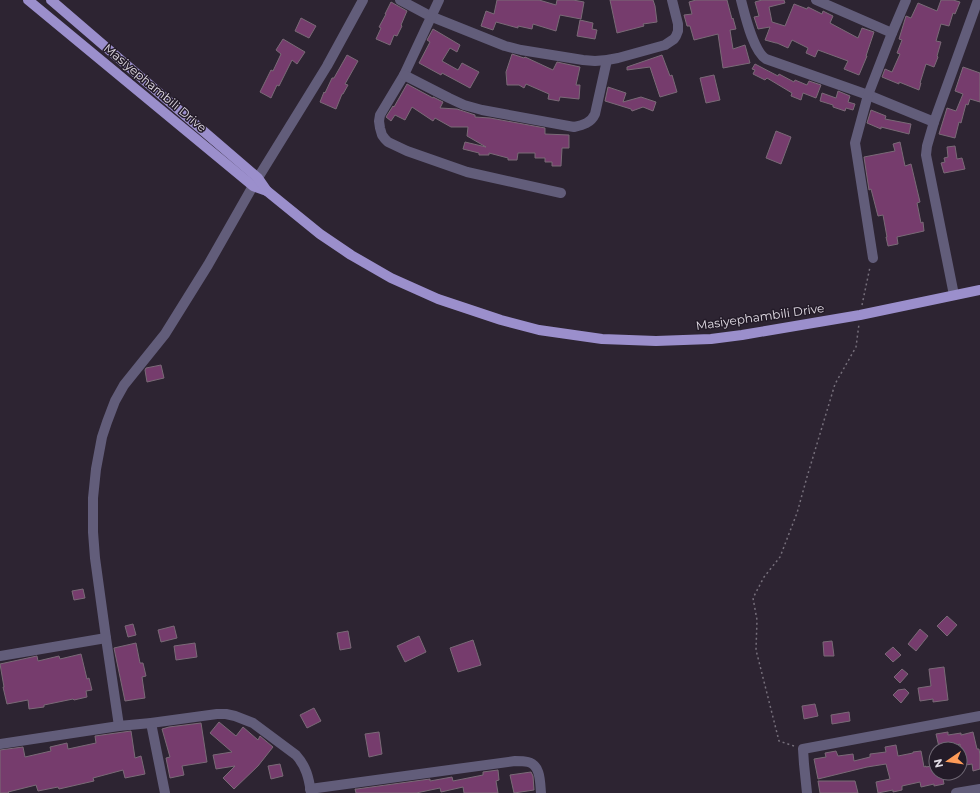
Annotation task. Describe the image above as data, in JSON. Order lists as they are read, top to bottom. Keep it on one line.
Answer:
{"streets":{"main road":["Masiyephambili Drive"]},"north":"left"}
